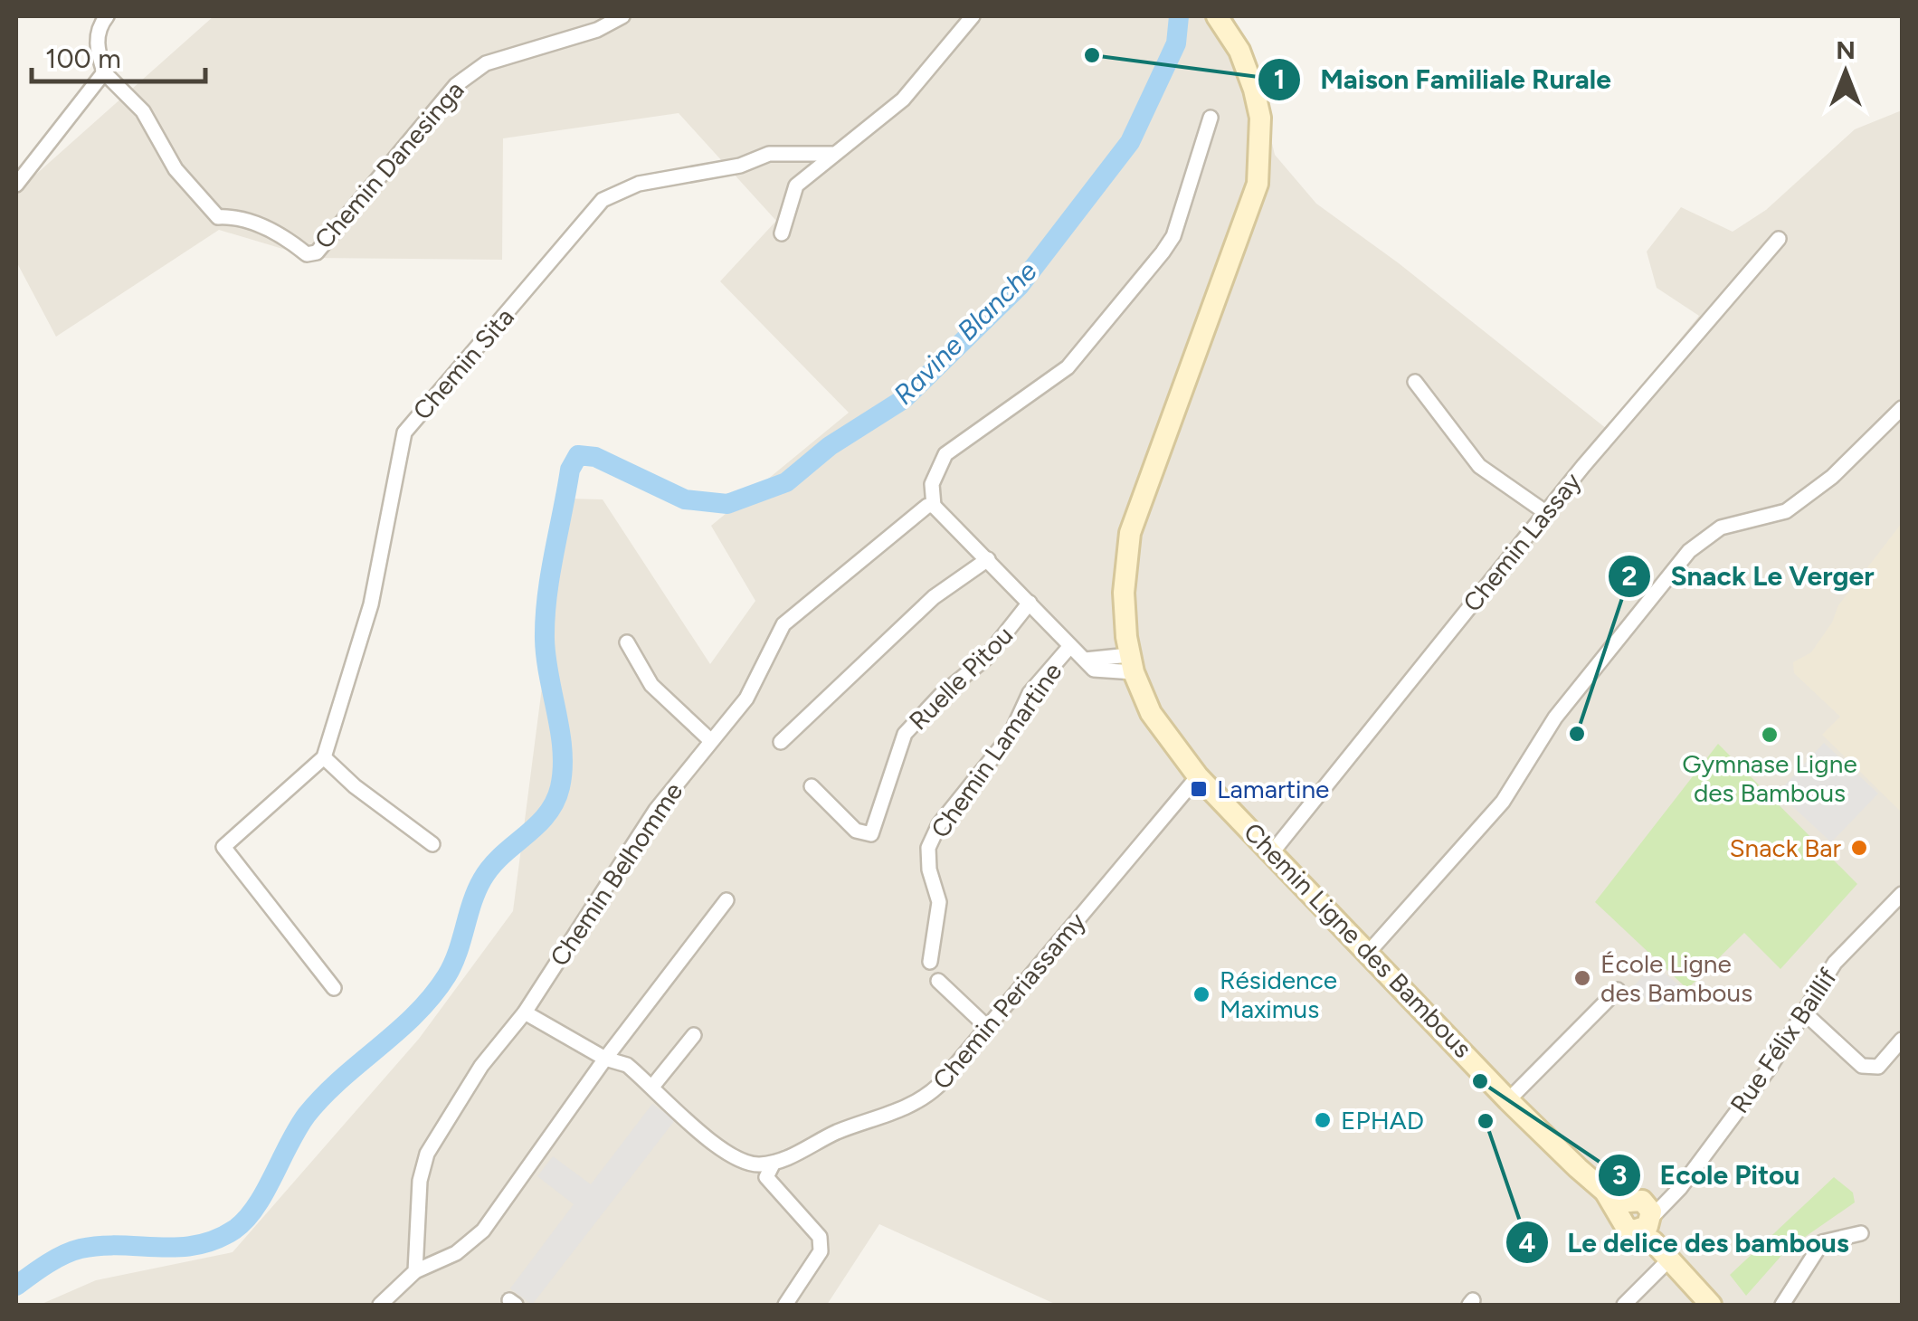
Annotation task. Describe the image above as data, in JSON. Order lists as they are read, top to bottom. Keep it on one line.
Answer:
{"streets":{"main road":["Chemin Ligne des Bambous"],"street":["Chemin Danesinga","Chemin Sita","Chemin Lassay","Ruelle Pitou","Chemin Lamartine","Chemin Belhomme","Chemin Periassamy","Rue Félix Baillif"]},"crossings":[["Chemin Lassay","Chemin Ligne des Bambous"],["Chemin Ligne des Bambous","Chemin Periassamy"],["Chemin Ligne des Bambous","Rue Félix Baillif"]],"water":["Ravine Blanche"],"places":{"other":["Maison Familiale Rurale","Snack Le Verger","Gymnase Ligne des Bambous","Snack Bar","École Ligne des Bambous","Résidence Maximus","Ecole Pitou","EPHAD","Le delice des bambous"],"transit":["Lamartine"]},"scale_bar":"100 m","north":"top"}
